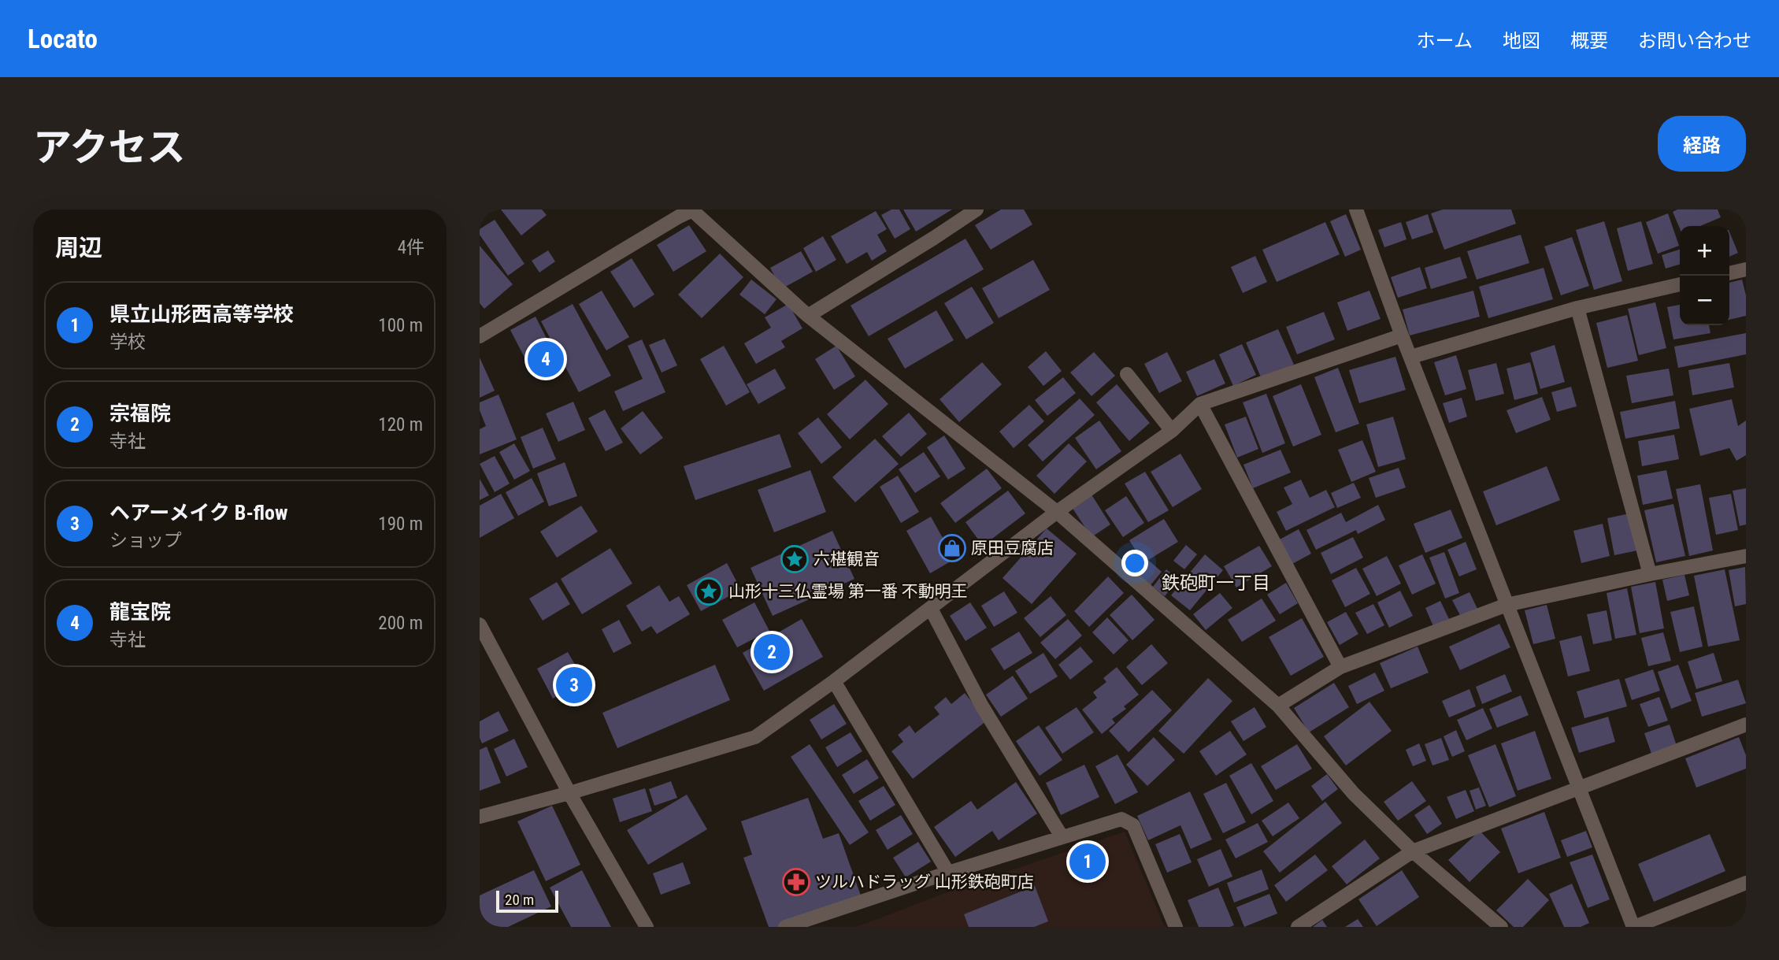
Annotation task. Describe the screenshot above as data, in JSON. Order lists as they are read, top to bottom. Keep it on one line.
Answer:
{"districts":["鉄砲町一丁目"],"places":{"shop":["原田豆腐店"],"place":["六椹観音","山形十三仏霊場 第一番 不動明王"],"pharmacy":["ツルハドラッグ 山形鉄砲町店"]},"scale_bar":"20 m","page":{"header":"Locato","nav":["ホーム","地図","概要","お問い合わせ"],"title":"アクセス","buttons":"経路","heading":["周辺","4件"],"map_buttons":["+","−"],"list":[{"mark":"1","name":"県立山形西高等学校","note":"学校","value":"100 m"},{"mark":"2","name":"宗福院","note":"寺社","value":"120 m"},{"mark":"3","name":"ヘアーメイク B-flow","note":"ショップ","value":"190 m"},{"mark":"4","name":"龍宝院","note":"寺社","value":"200 m"}],"pins":["4","2","3","1"],"scale":"20 m"}}
